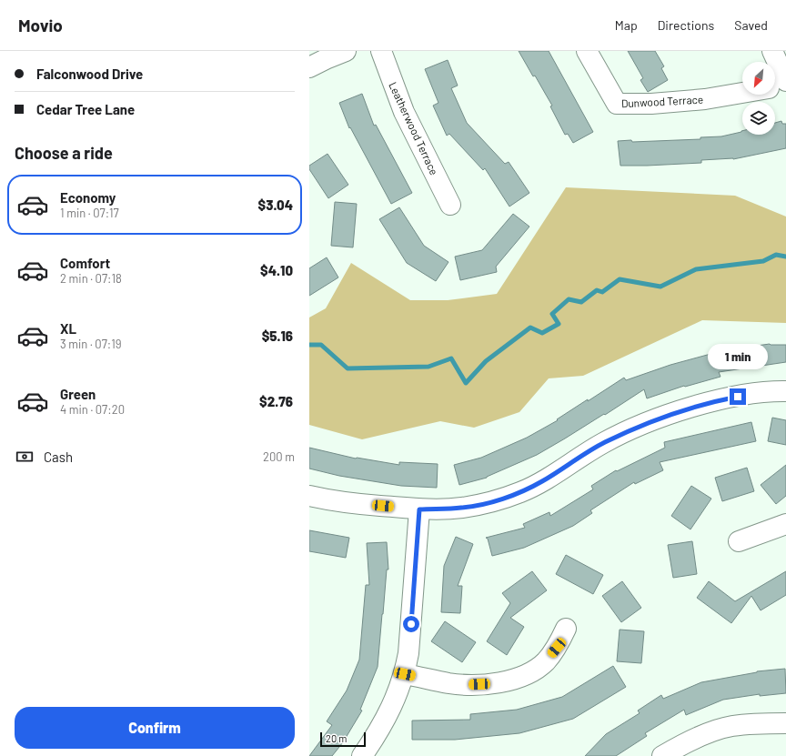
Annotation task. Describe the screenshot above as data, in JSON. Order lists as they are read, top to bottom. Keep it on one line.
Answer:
{"streets":{"street":["Dunwood Terrace","Leatherwood Terrace"]},"scale_bar":"20 m","north":"bottom left","page":{"header":"Movio","nav":["Map","Directions","Saved"],"banner":["Falconwood Drive","Cedar Tree Lane"],"heading":"Choose a ride","list":[{"name":"Economy","note":"1 min · 07:17","value":"$3.04"},{"name":"Comfort","note":"2 min · 07:18","value":"$4.10"},{"name":"XL","note":"3 min · 07:19","value":"$5.16"},{"name":"Green","note":"4 min · 07:20","value":"$2.76"}],"bubble":"1 min","pay":["Cash","200 m"],"buttons":"Confirm","scale":"20 m"}}
